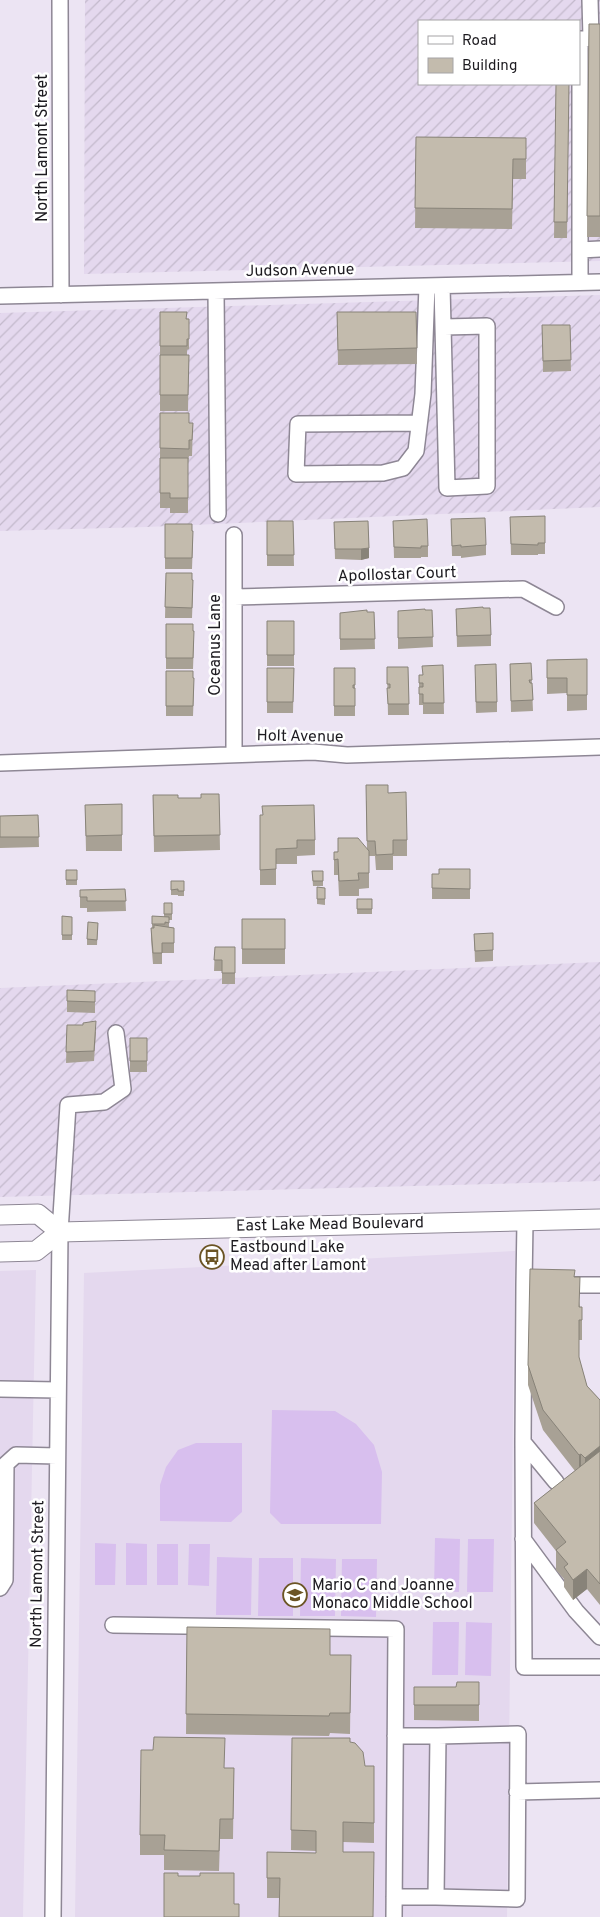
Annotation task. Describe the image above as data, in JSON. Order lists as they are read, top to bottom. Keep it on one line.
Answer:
{"streets":{"main road":["East Lake Mead Boulevard"],"street":["North Lamont Street","Judson Avenue","Apollostar Court","Oceanus Lane","Holt Avenue"]},"crossings":[["North Lamont Street","Judson Avenue"],["North Lamont Street","East Lake Mead Boulevard"],["Apollostar Court","Oceanus Lane"],["Oceanus Lane","Holt Avenue"]],"places":{"bus stop":["Eastbound Lake Mead after Lamont"],"school or university":["Mario C and Joanne Monaco Middle School"]},"legend":["Road","Building"]}
